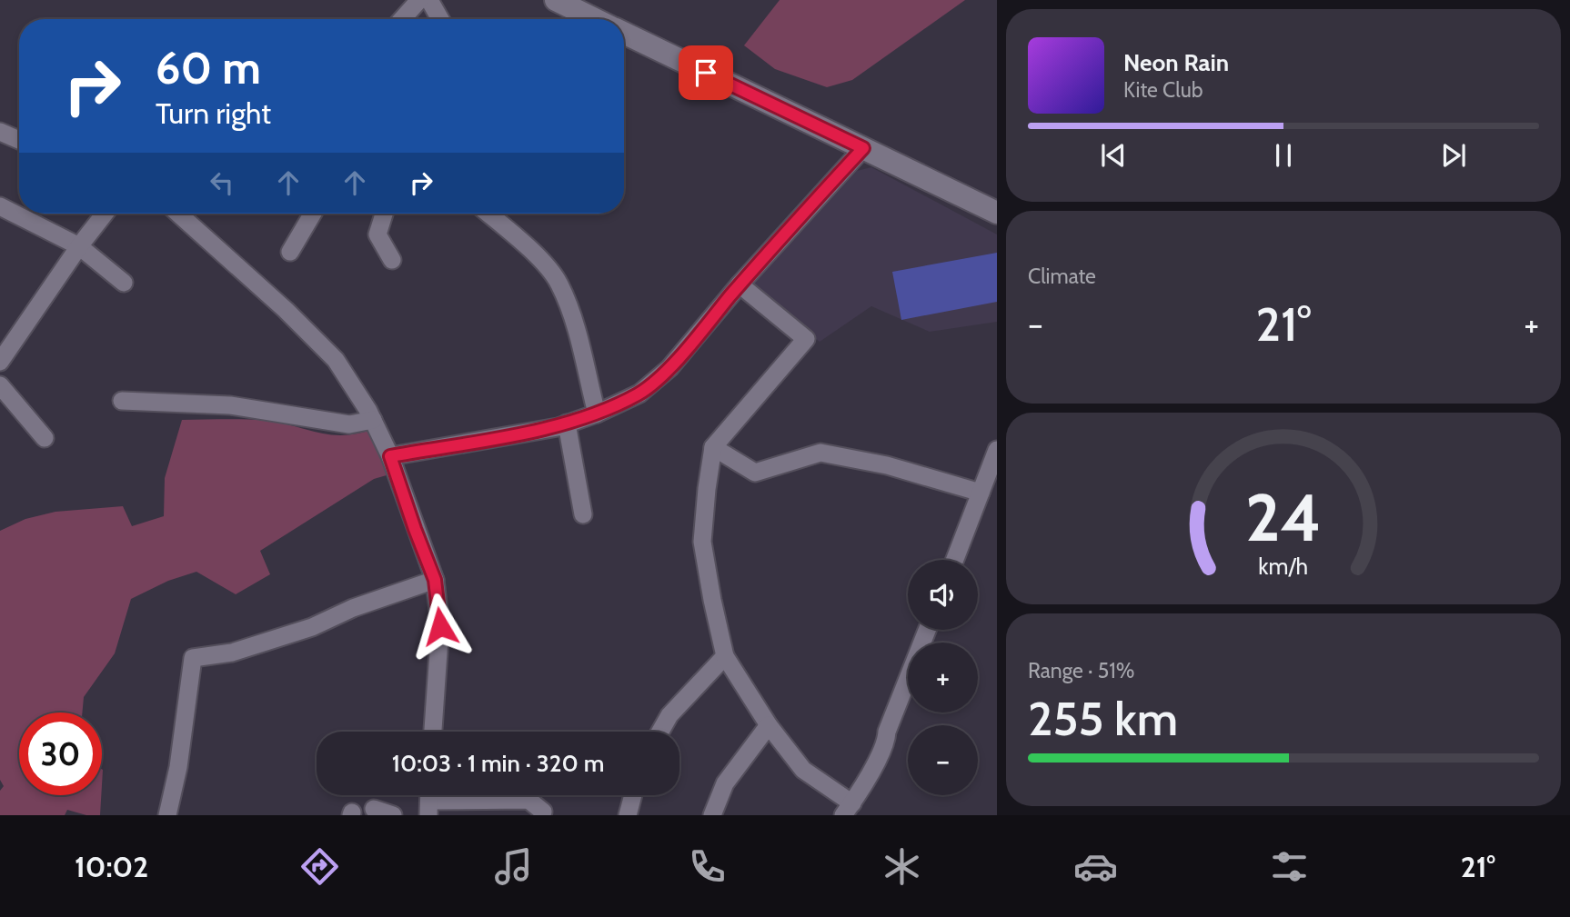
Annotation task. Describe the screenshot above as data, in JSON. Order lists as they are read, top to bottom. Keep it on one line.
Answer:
{"page":{"turn":["60 m","Turn right"],"song":["Neon Rain","Kite Club"],"tile":["Climate",["Range · 51%","255 km"]],"heat":["−","21°","+"],"map_buttons":["+","−"],"limit":"30","trip":"10:03 · 1 min · 320 m","tabs":["10:02","21°"],"gauge":["24","km/h"]}}
